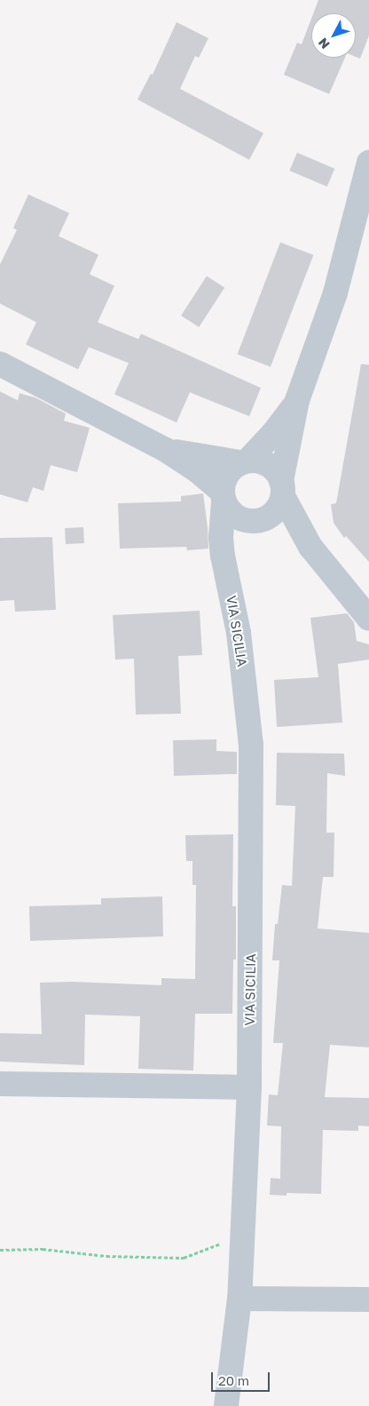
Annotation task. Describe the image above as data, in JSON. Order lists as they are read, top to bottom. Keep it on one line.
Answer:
{"streets":{"street":["VIA SICILIA"]},"scale_bar":"20 m","north":"bottom left"}
